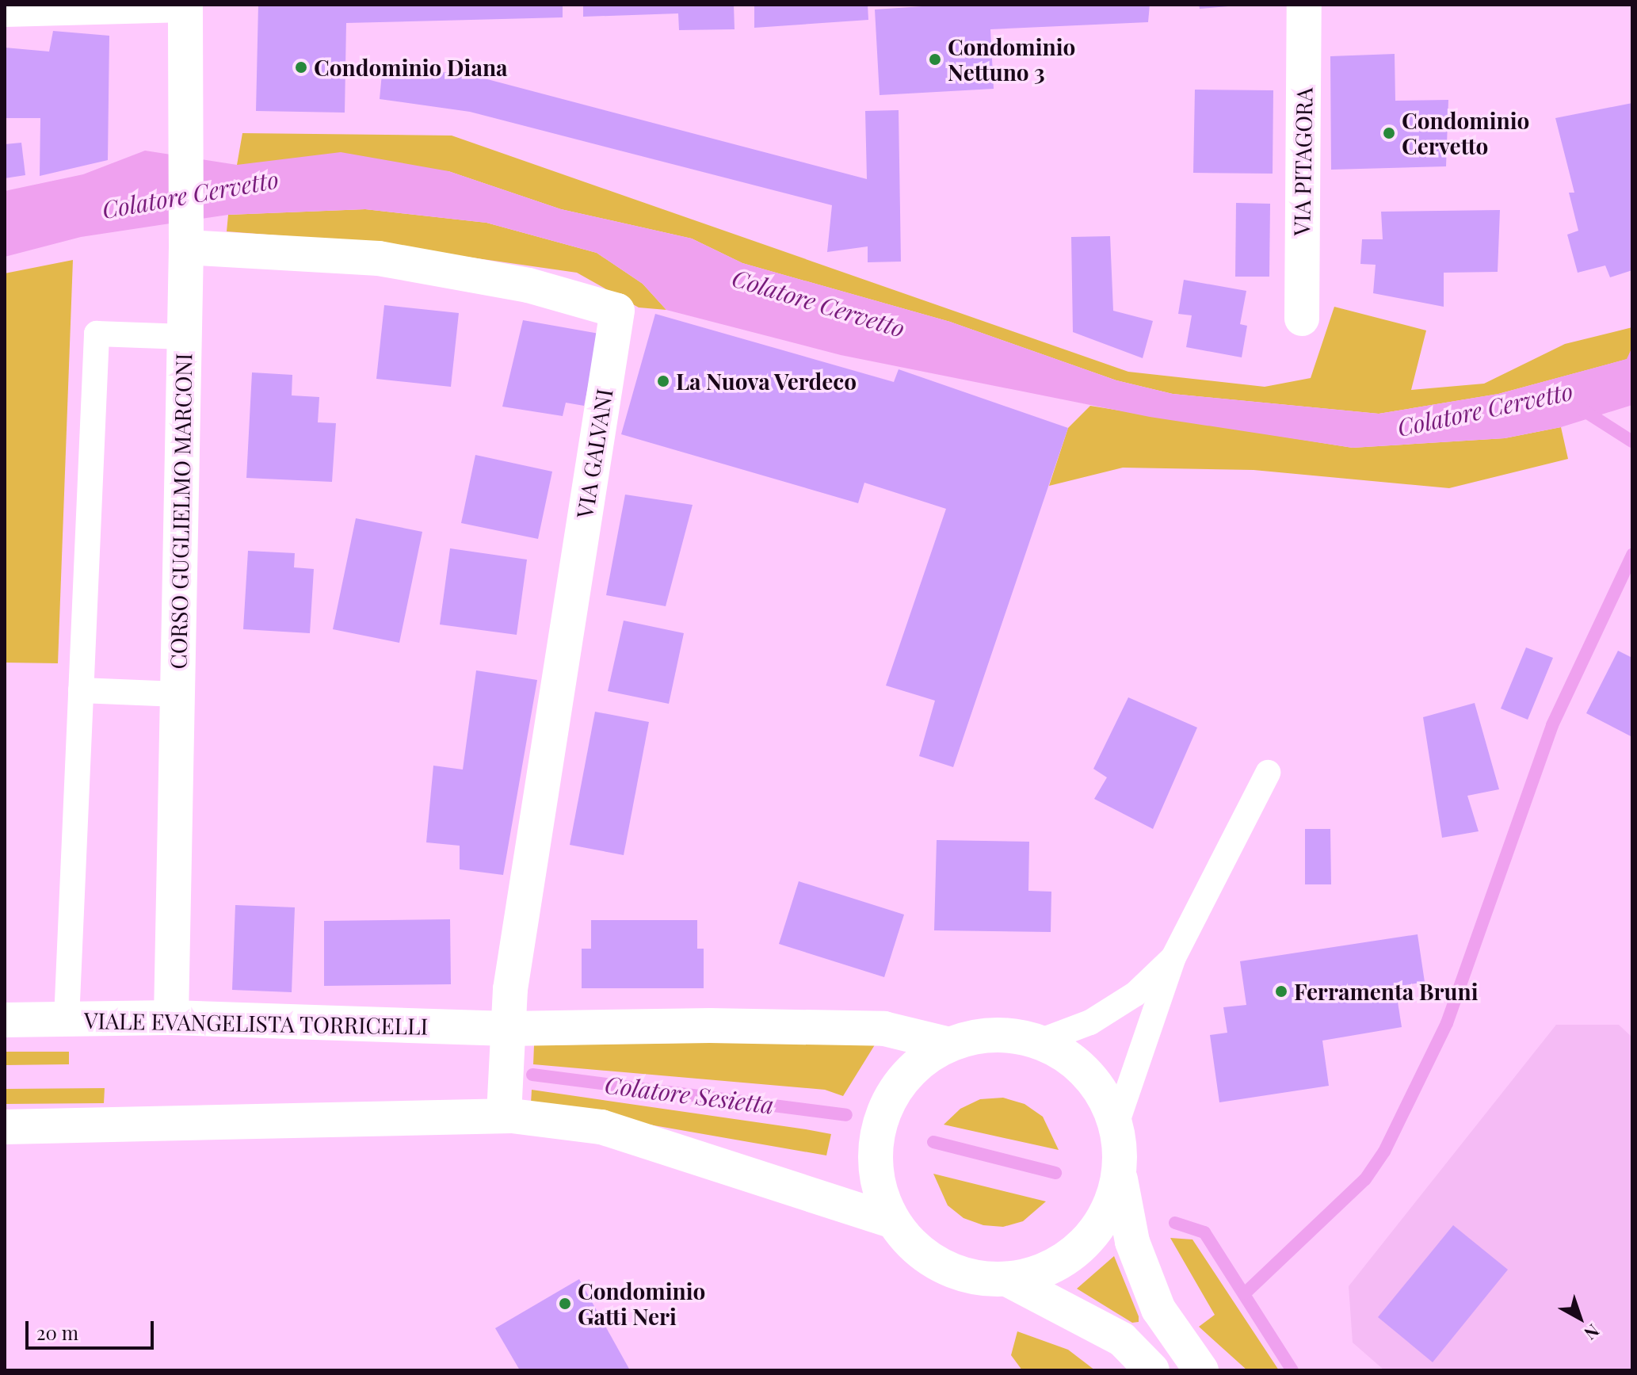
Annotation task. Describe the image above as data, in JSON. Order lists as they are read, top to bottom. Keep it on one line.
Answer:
{"streets":{"street":["VIA PITAGORA","VIA GALVANI","CORSO GUGLIELMO MARCONI","VIALE EVANGELISTA TORRICELLI"]},"crossings":[["VIA GALVANI","CORSO GUGLIELMO MARCONI"],["VIA GALVANI","VIALE EVANGELISTA TORRICELLI"],["CORSO GUGLIELMO MARCONI","VIALE EVANGELISTA TORRICELLI"]],"water":["Colatore Cervetto","Colatore Sesietta"],"places":["Condominio Nettuno 3","Condominio Diana","Condominio Cervetto","La Nuova Verdeco","Ferramenta Bruni","Condominio Gatti Neri"],"scale_bar":"20 m","north":"bottom right"}
